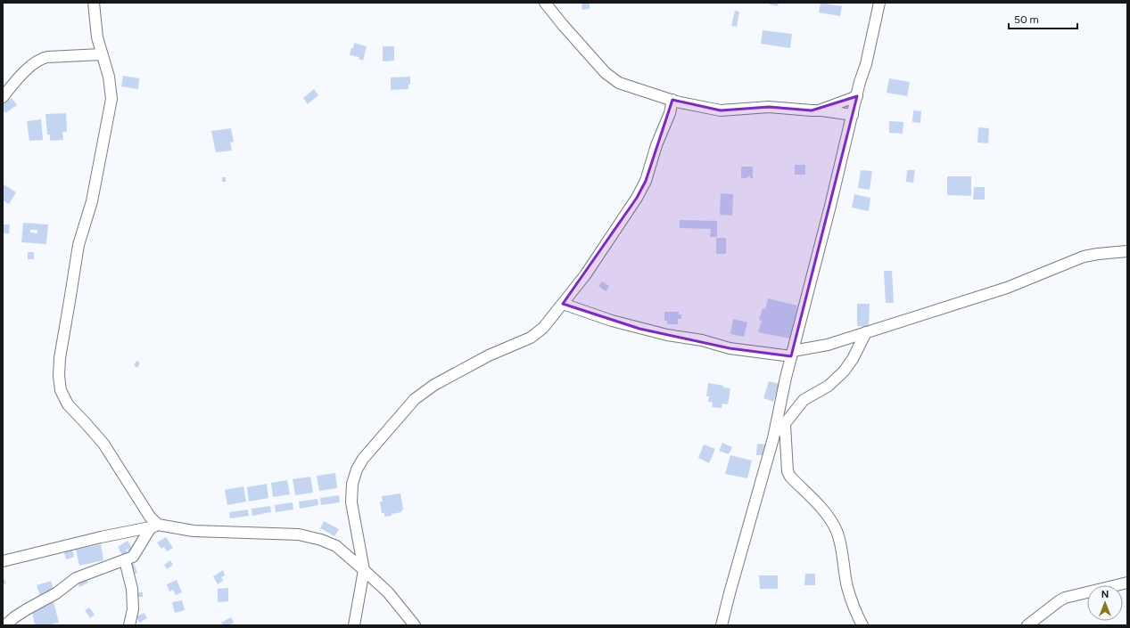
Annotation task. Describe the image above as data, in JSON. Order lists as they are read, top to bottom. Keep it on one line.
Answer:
{"scale_bar":"50 m","north":"top"}
